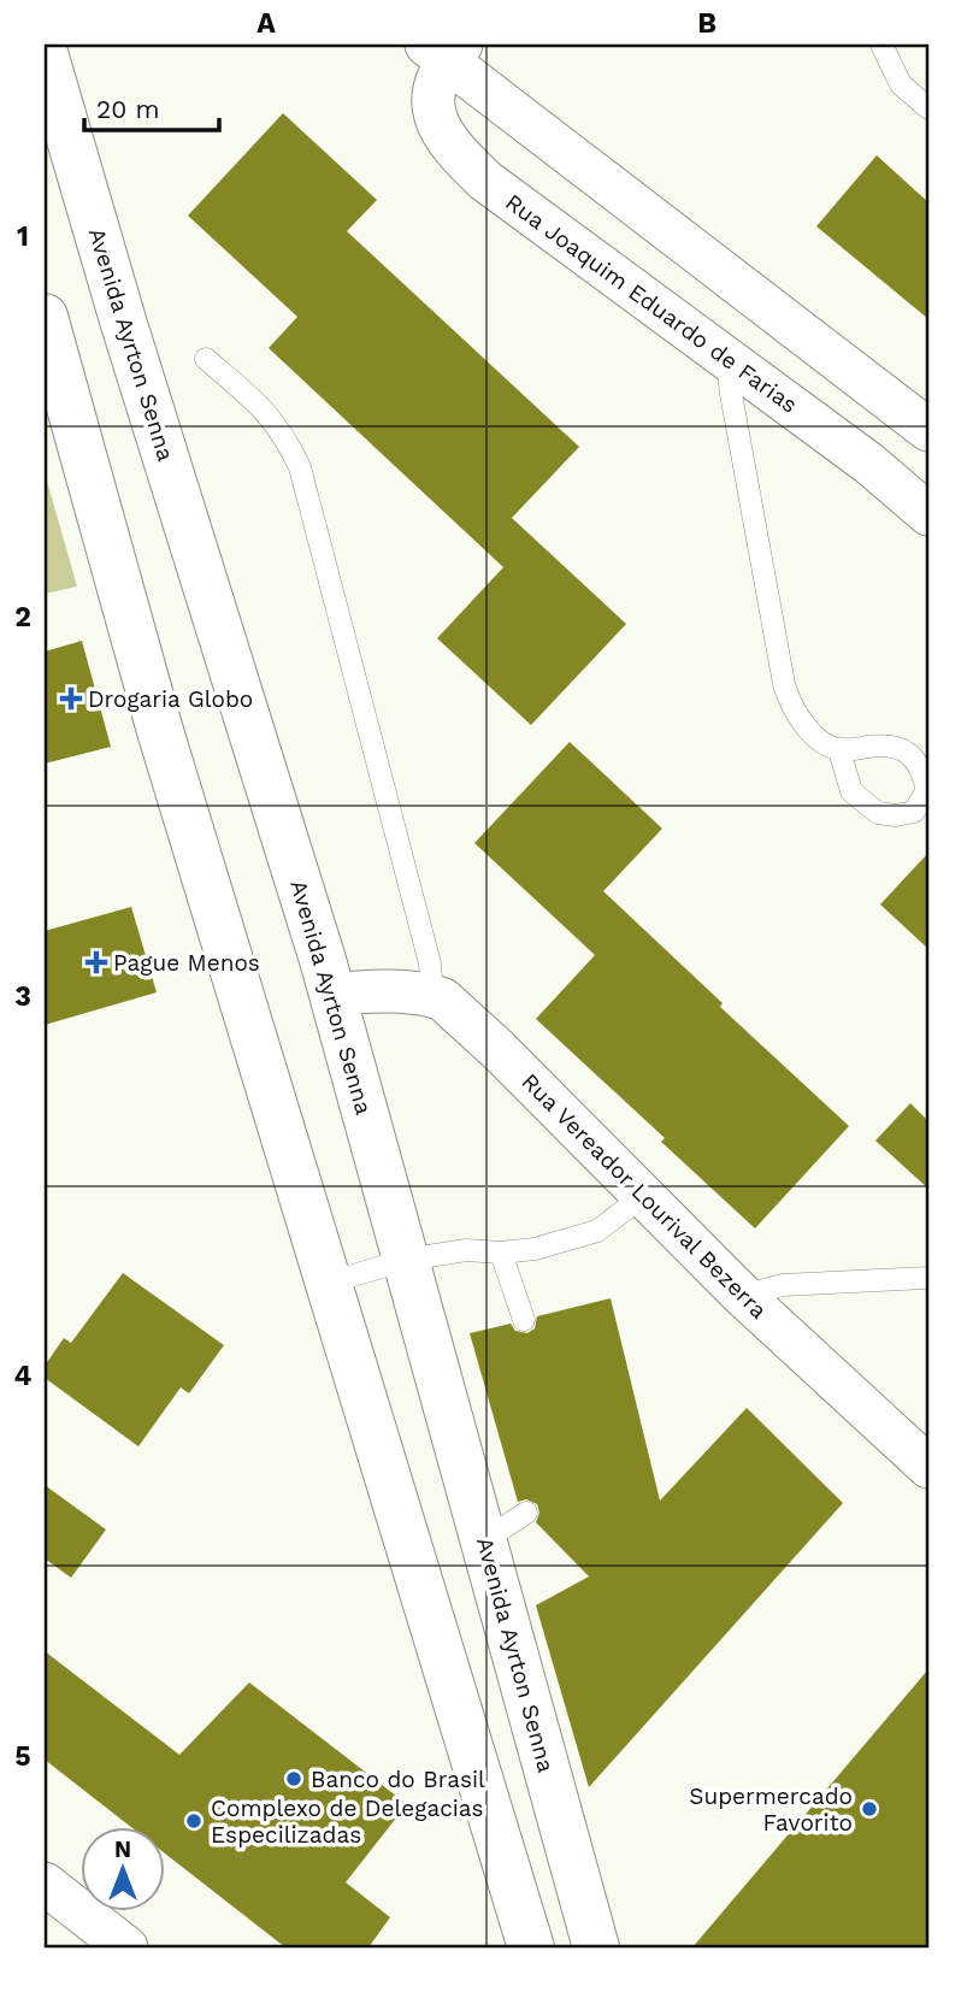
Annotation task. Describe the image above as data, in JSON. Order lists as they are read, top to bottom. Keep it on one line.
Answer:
{"streets":{"main road":["Avenida Ayrton Senna"],"street":["Rua Joaquim Eduardo de Farias","Rua Vereador Lourival Bezerra"]},"places":{"health":["Drogaria Globo","Pague Menos"],"other":["Banco do Brasil","Supermercado Favorito","Complexo de Delegacias Especilizadas"]},"scale_bar":"20 m","north":"top","grid":{"columns":["A","B"],"rows":["1","2","3","4","5"]}}
